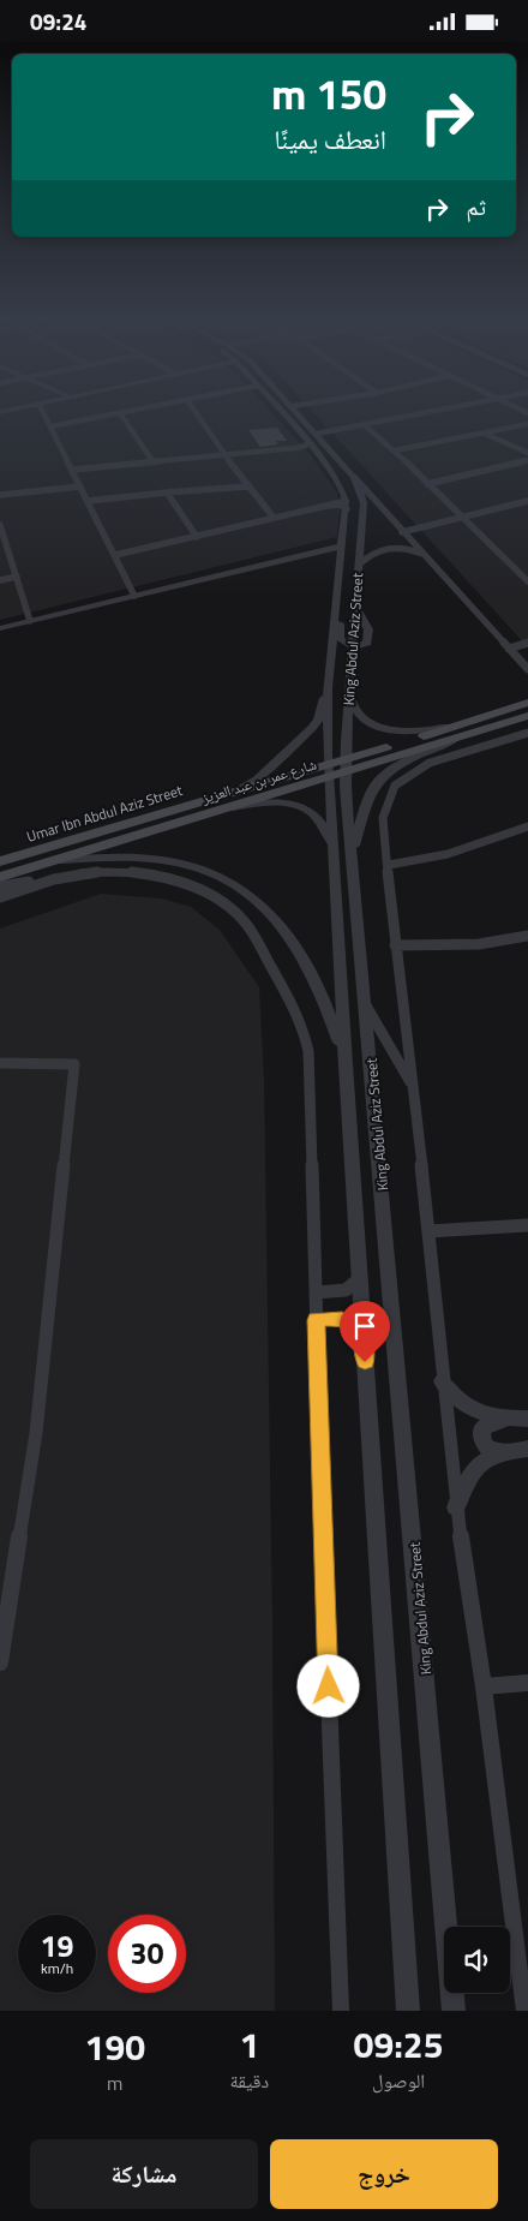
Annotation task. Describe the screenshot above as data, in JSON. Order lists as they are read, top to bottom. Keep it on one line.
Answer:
{"streets":{"main road":["شارع عمر بن عبد العزيز","Umar Ibn Abdul Aziz Street"],"street":["King Abdul Aziz Street"]},"crossings":[["King Abdul Aziz Street","شارع عمر بن عبد العزيز"],["King Abdul Aziz Street","Umar Ibn Abdul Aziz Street"],["شارع عمر بن عبد العزيز","Umar Ibn Abdul Aziz Street"]],"page":{"status":"09:24","turn":["150 m","انعطف يمينًا"],"then":"ثم","speed":"19 km/h","limit":"30","eta":["09:25","الوصول","1","دقيقة","190","m"],"buttons":["خروج","مشاركة"]}}
